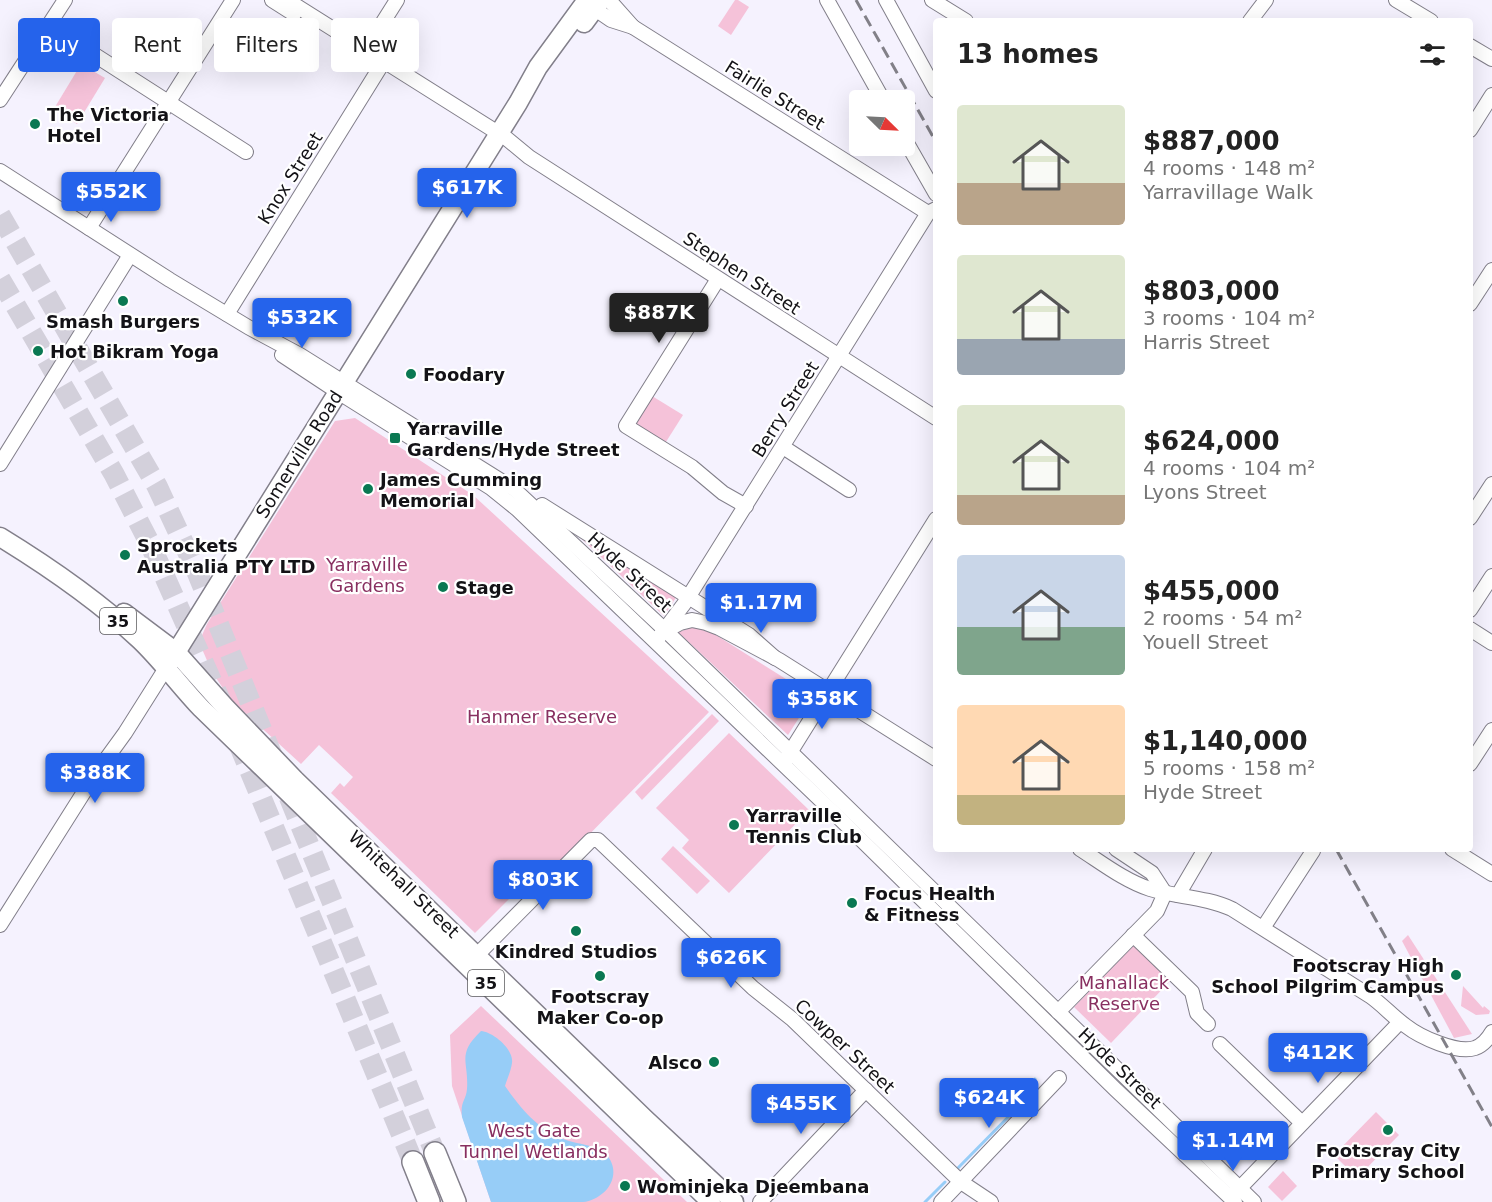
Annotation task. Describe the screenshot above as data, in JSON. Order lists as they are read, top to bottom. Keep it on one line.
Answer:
{"streets":{"main road":["Somerville Road","35","Whitehall Street"],"street":["Fairlie Street","Knox Street","Stephen Street","Berry Street","Hyde Street","Cowper Street"]},"crossings":[["Fairlie Street","Berry Street"],["Fairlie Street","Somerville Road"],["Knox Street","Hyde Street"],["Stephen Street","Berry Street"],["Stephen Street","Somerville Road"],["Berry Street","Hyde Street"],["Somerville Road","Hyde Street"],["Somerville Road","Whitehall Street"],["Whitehall Street","Cowper Street"]],"parks":["Yarraville Gardens","Hanmer Reserve","Manallack Reserve","West Gate Tunnel Wetlands"],"places":{"other":["The Victoria Hotel","Smash Burgers","Hot Bikram Yoga","Foodary","James Cumming Memorial","Sprockets Australia PTY LTD","Stage","Yarraville Tennis Club","Focus Health & Fitness","Kindred Studios","Footscray High School Pilgrim Campus","Footscray Maker Co-op","Alsco","Footscray City Primary School","Wominjeka Djeembana"],"transit":["Yarraville Gardens/Hyde Street"]},"north":"bottom right","page":{"chip":["Buy","Rent","Filters","New"],"heading":"13 homes","list":[{"name":"$887,000","note":"4 rooms · 148 m² · Yarravillage Walk"},{"name":"$803,000","note":"3 rooms · 104 m² · Harris Street"},{"name":"$624,000","note":"4 rooms · 104 m² · Lyons Street"},{"name":"$455,000","note":"2 rooms · 54 m² · Youell Street"},{"name":"$1,140,000","note":"5 rooms · 158 m² · Hyde Street"}],"price":["$617K","$552K","$887K","$532K","$1.17M","$358K","$388K","$803K","$626K","$412K","$624K","$455K","$1.14M"]}}
